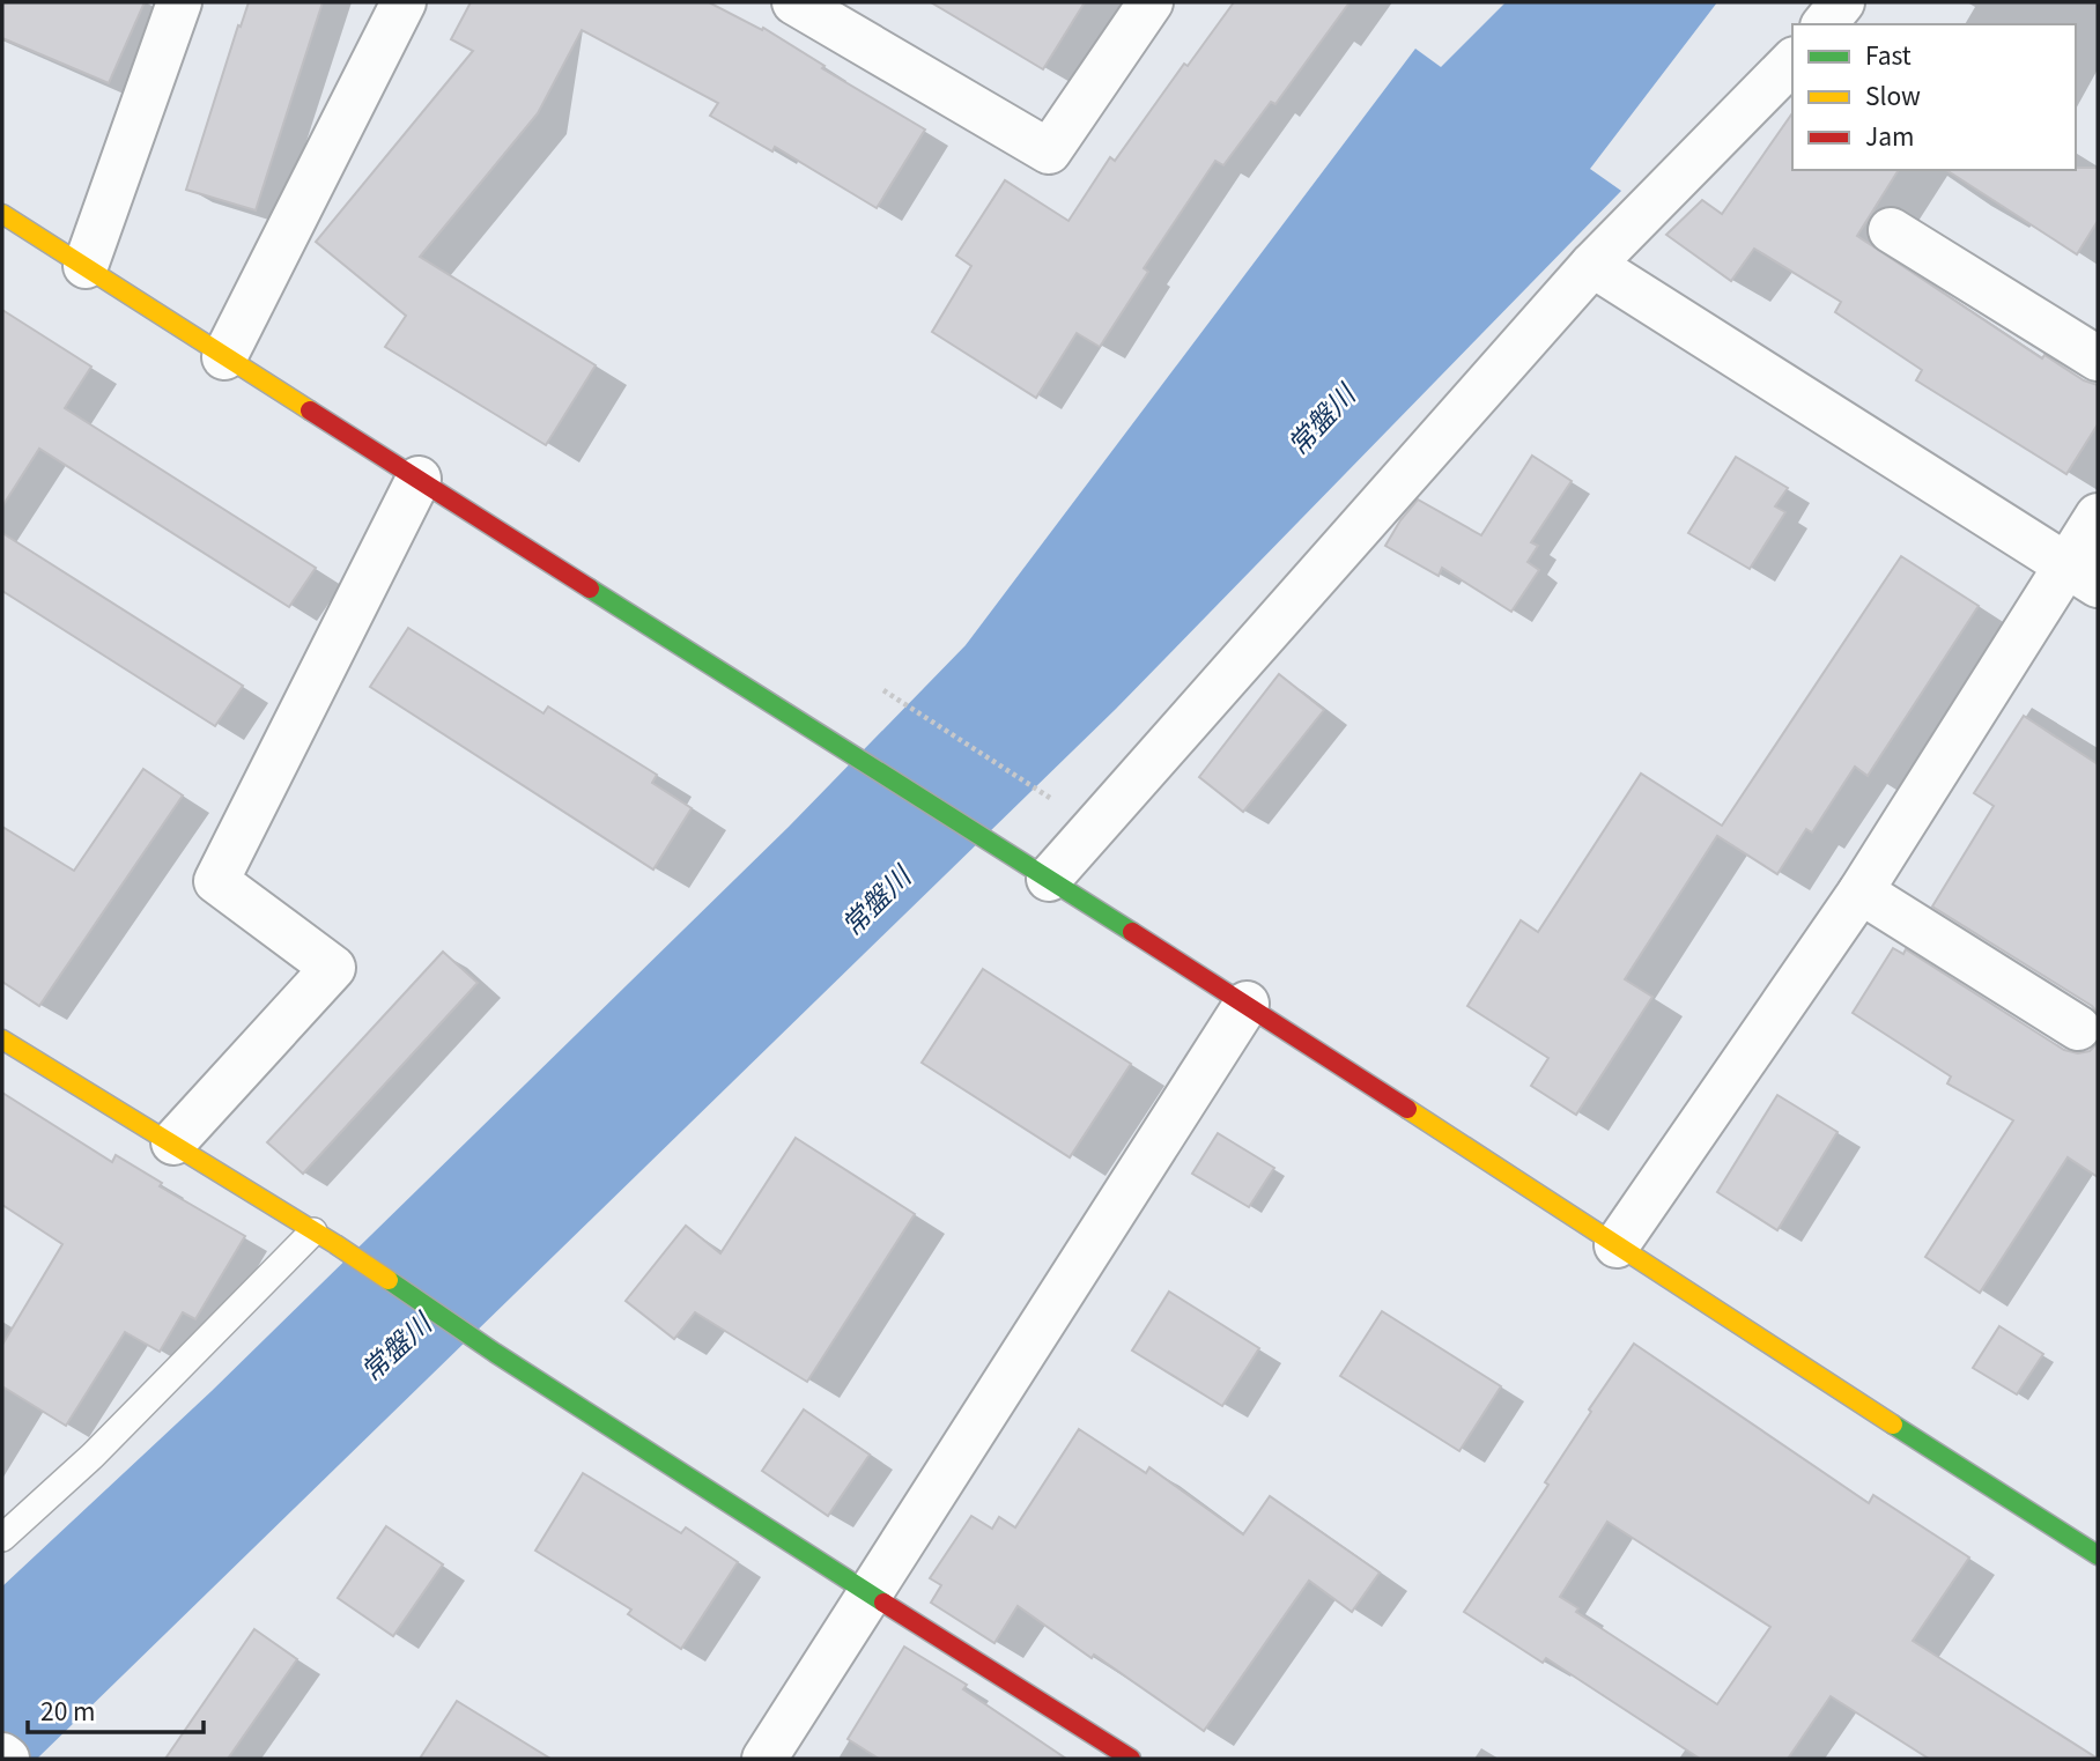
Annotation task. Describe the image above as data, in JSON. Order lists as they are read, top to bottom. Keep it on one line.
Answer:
{"water":["常盤川"],"legend":["Fast","Slow","Jam"],"scale_bar":"20 m"}
